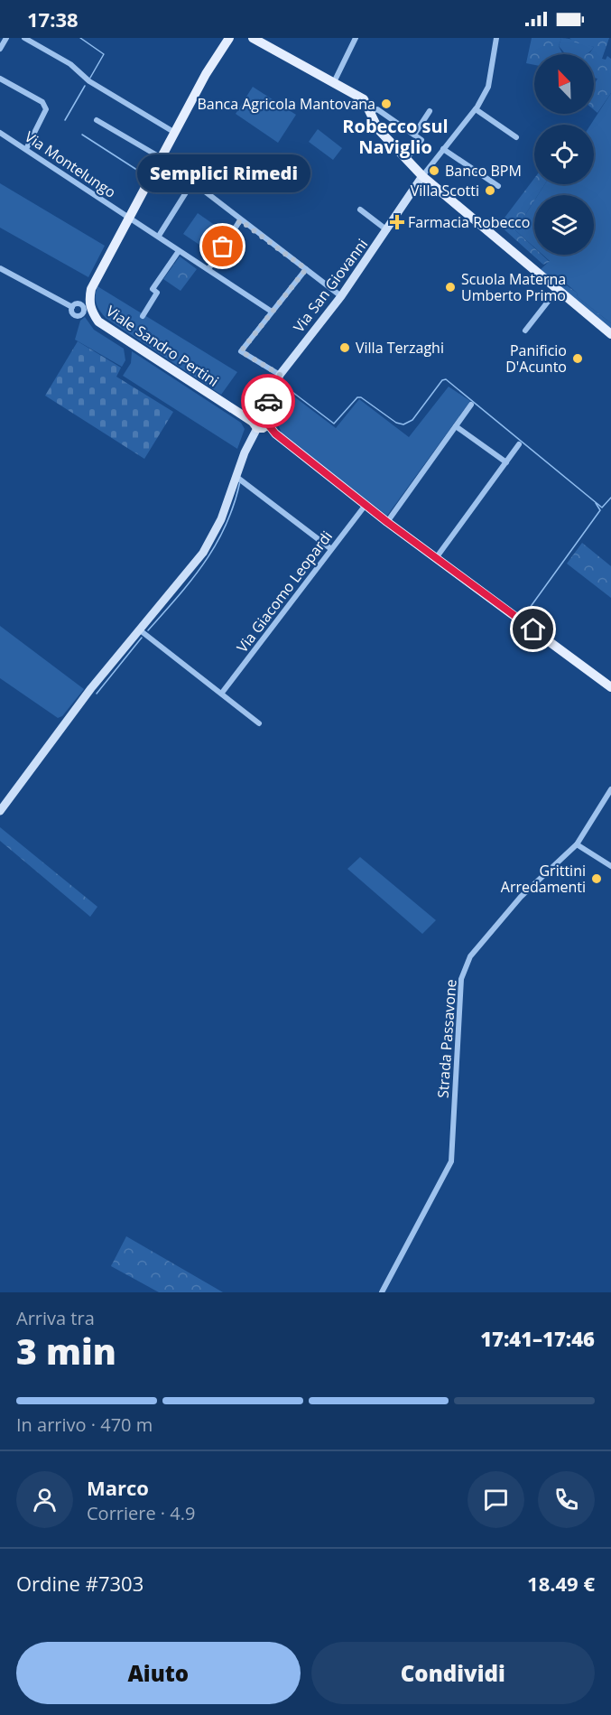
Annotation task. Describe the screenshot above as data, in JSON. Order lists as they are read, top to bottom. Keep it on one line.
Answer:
{"streets":{"main road":["Viale Sandro Pertini"],"street":["Via Montelungo","Via San Giovanni","Via Giacomo Leopardi","Strada Passavone"]},"crossings":[["Via Montelungo","Viale Sandro Pertini"],["Via San Giovanni","Viale Sandro Pertini"]],"districts":["Robecco sul Naviglio"],"places":{"other":["Banca Agricola Mantovana","Banco BPM","Villa Scotti","Semplici Rimedi","Scuola Materna Umberto Primo","Villa Terzaghi","Panificio D'Acunto","Grittini Arredamenti"],"health":["Farmacia Robecco"]},"north":"top left","page":{"status":"17:38","bubble":"Semplici Rimedi","heading":["3 min","Arriva tra","17:41–17:46"],"panel":["Marco","Corriere · 4.9","Ordine #7303","18.49 €"],"bar":"In arrivo · 470 m","buttons":["Aiuto","Condividi"]}}
